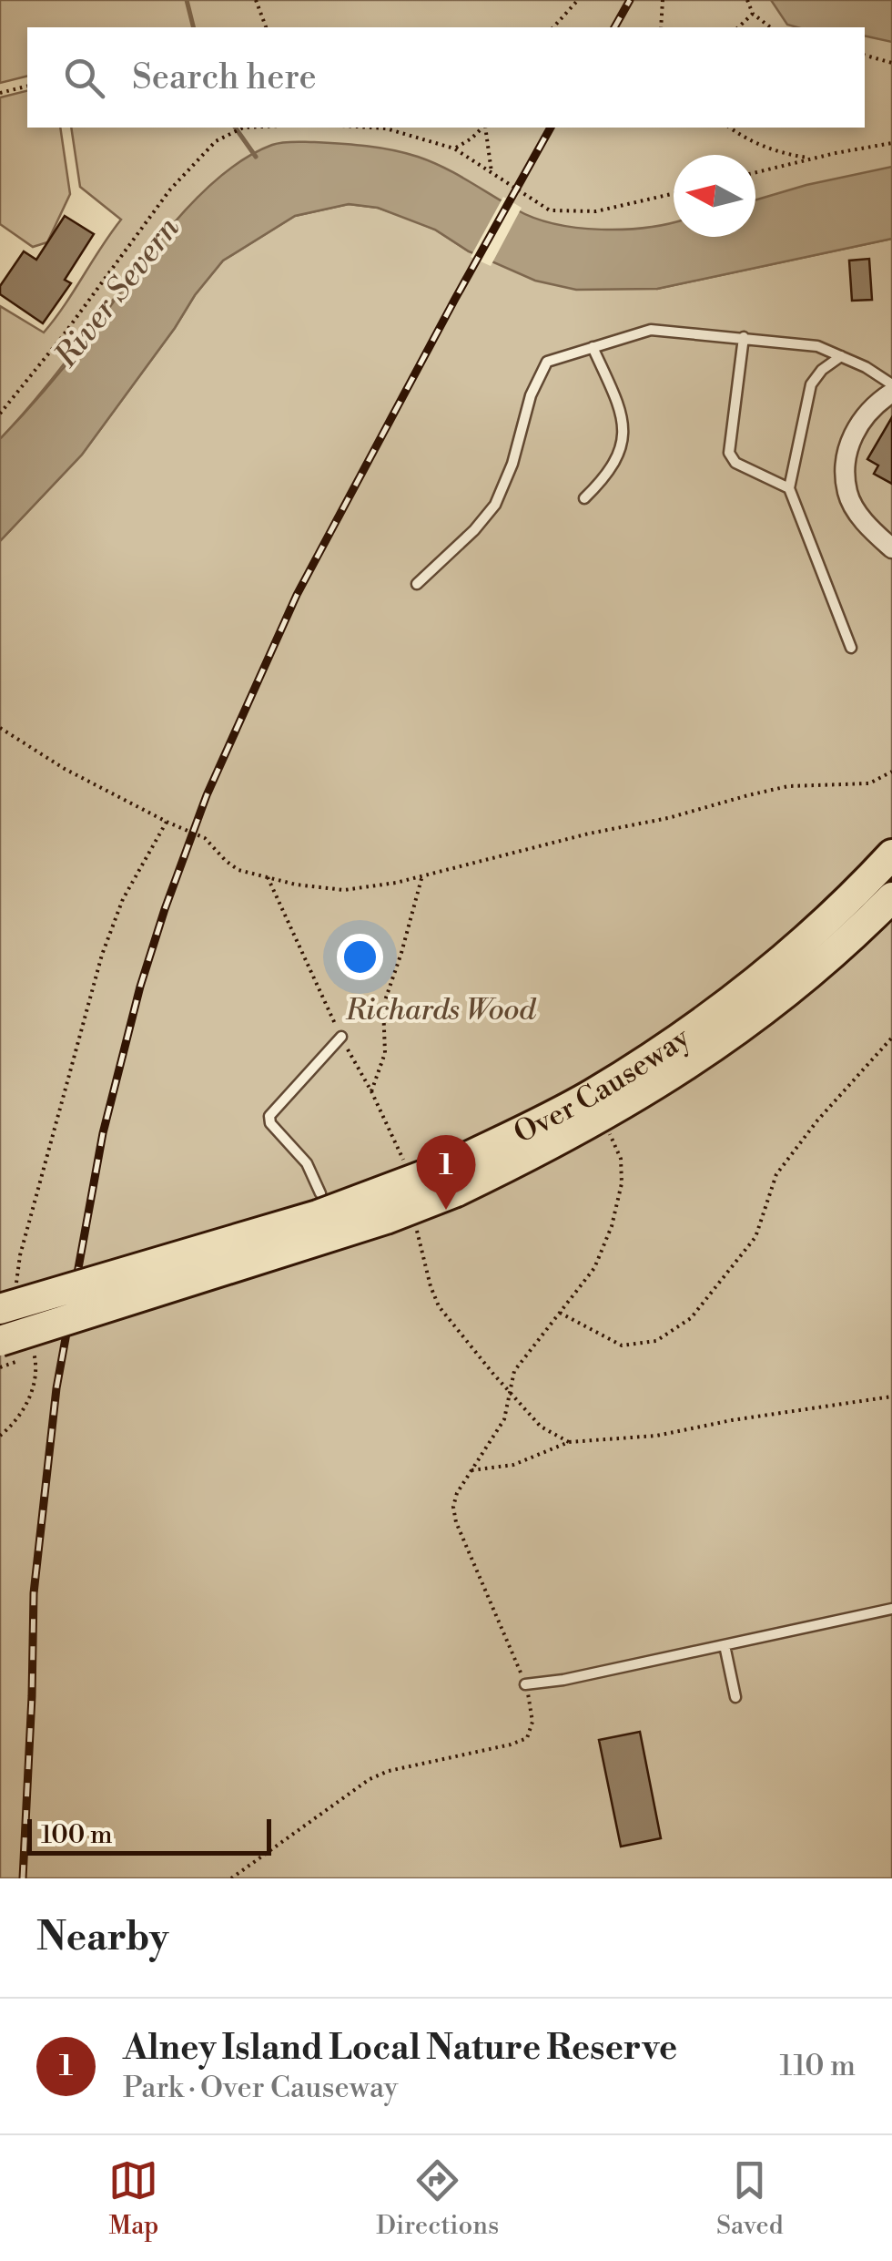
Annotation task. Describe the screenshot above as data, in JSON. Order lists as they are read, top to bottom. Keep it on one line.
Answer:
{"streets":{"main road":["Over Causeway"]},"water":["River Severn"],"parks":["Richards Wood"],"scale_bar":"100 m","north":"left","page":{"search":"Search here","pins":"1","scale":"100 m","heading":"Nearby","list":[{"mark":"1","name":"Alney Island Local Nature Reserve","note":"Park · Over Causeway","value":"110 m"}],"nav":["Map","Directions","Saved"]}}
